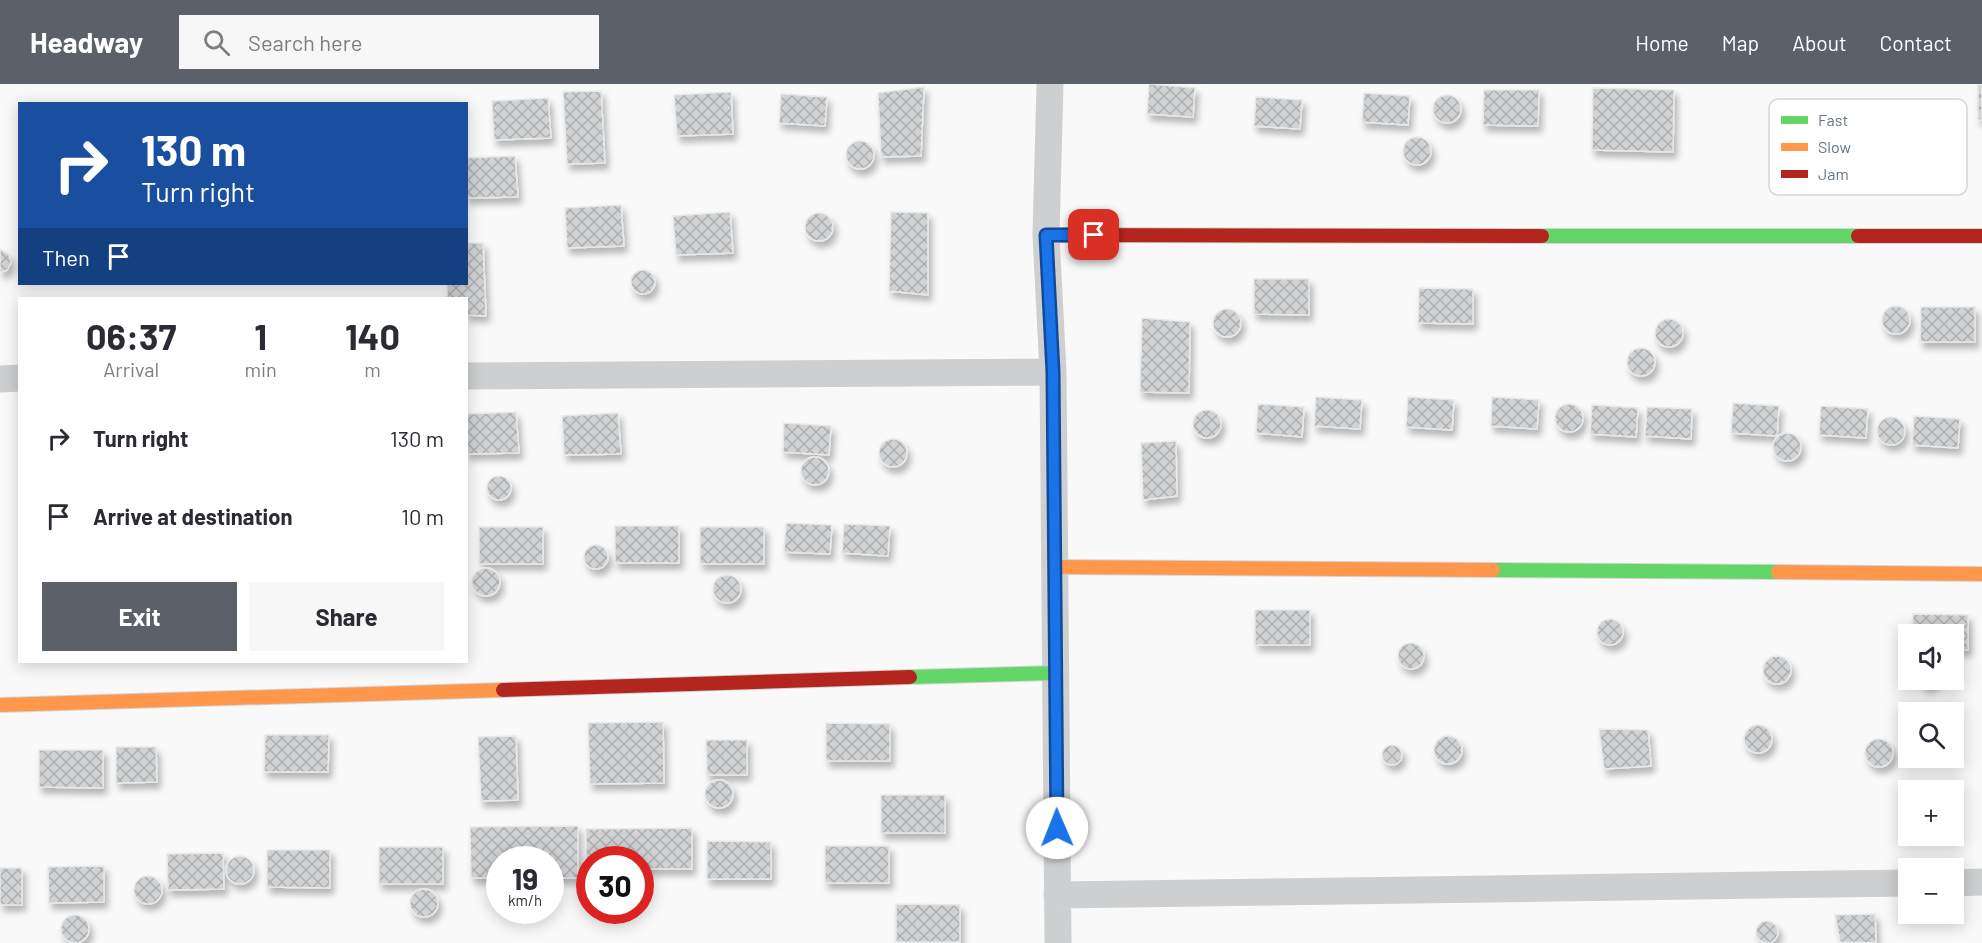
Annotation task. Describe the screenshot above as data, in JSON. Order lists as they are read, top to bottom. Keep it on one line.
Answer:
{"legend":["Fast","Slow","Jam"],"page":{"header":"Headway","search":"Search here","nav":["Home","Map","About","Contact"],"turn":["130 m","Turn right"],"then":"Then","eta":["06:37","Arrival","1","min","140","m"],"list":[{"name":"Turn right","value":"130 m"},{"name":"Arrive at destination","value":"10 m"}],"buttons":["Exit","Share"],"map_buttons":["+","−"],"speed":"19 km/h","limit":"30"}}
